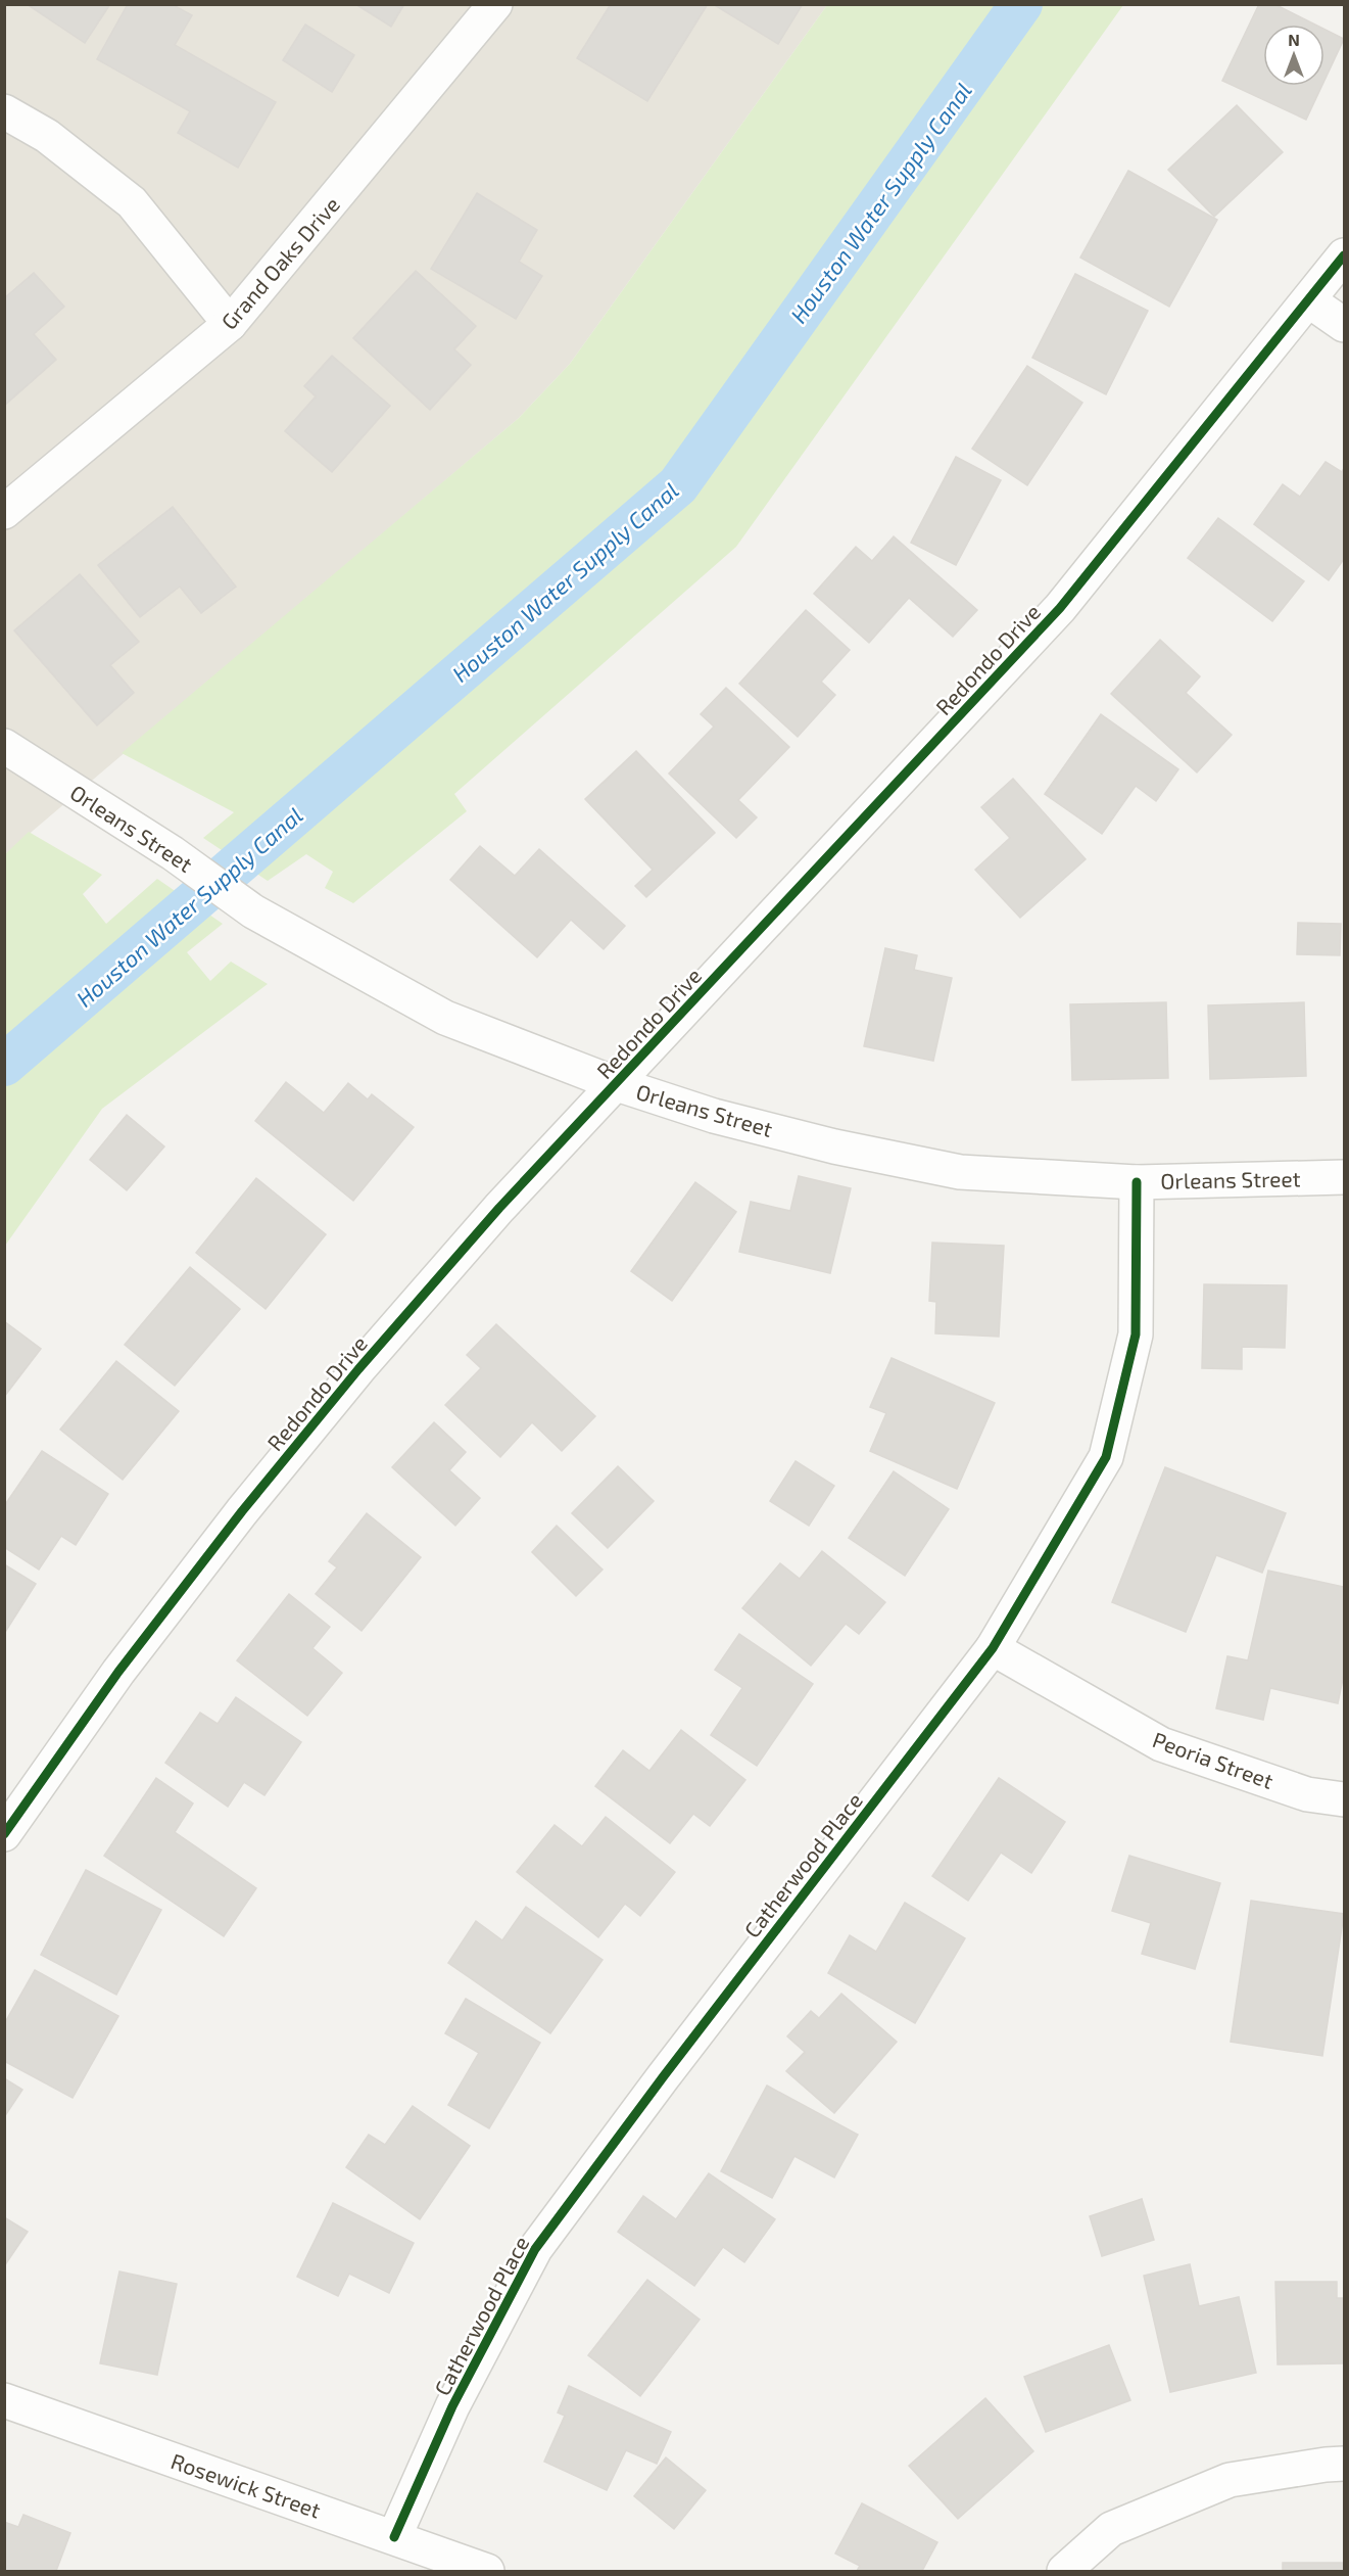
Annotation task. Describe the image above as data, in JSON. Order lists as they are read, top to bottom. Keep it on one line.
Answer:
{"streets":{"street":["Grand Oaks Drive","Redondo Drive","Orleans Street","Peoria Street","Catherwood Place","Rosewick Street"]},"crossings":[["Redondo Drive","Orleans Street"],["Orleans Street","Catherwood Place"],["Peoria Street","Catherwood Place"],["Catherwood Place","Rosewick Street"]],"water":["Houston Water Supply Canal"],"north":"top"}
